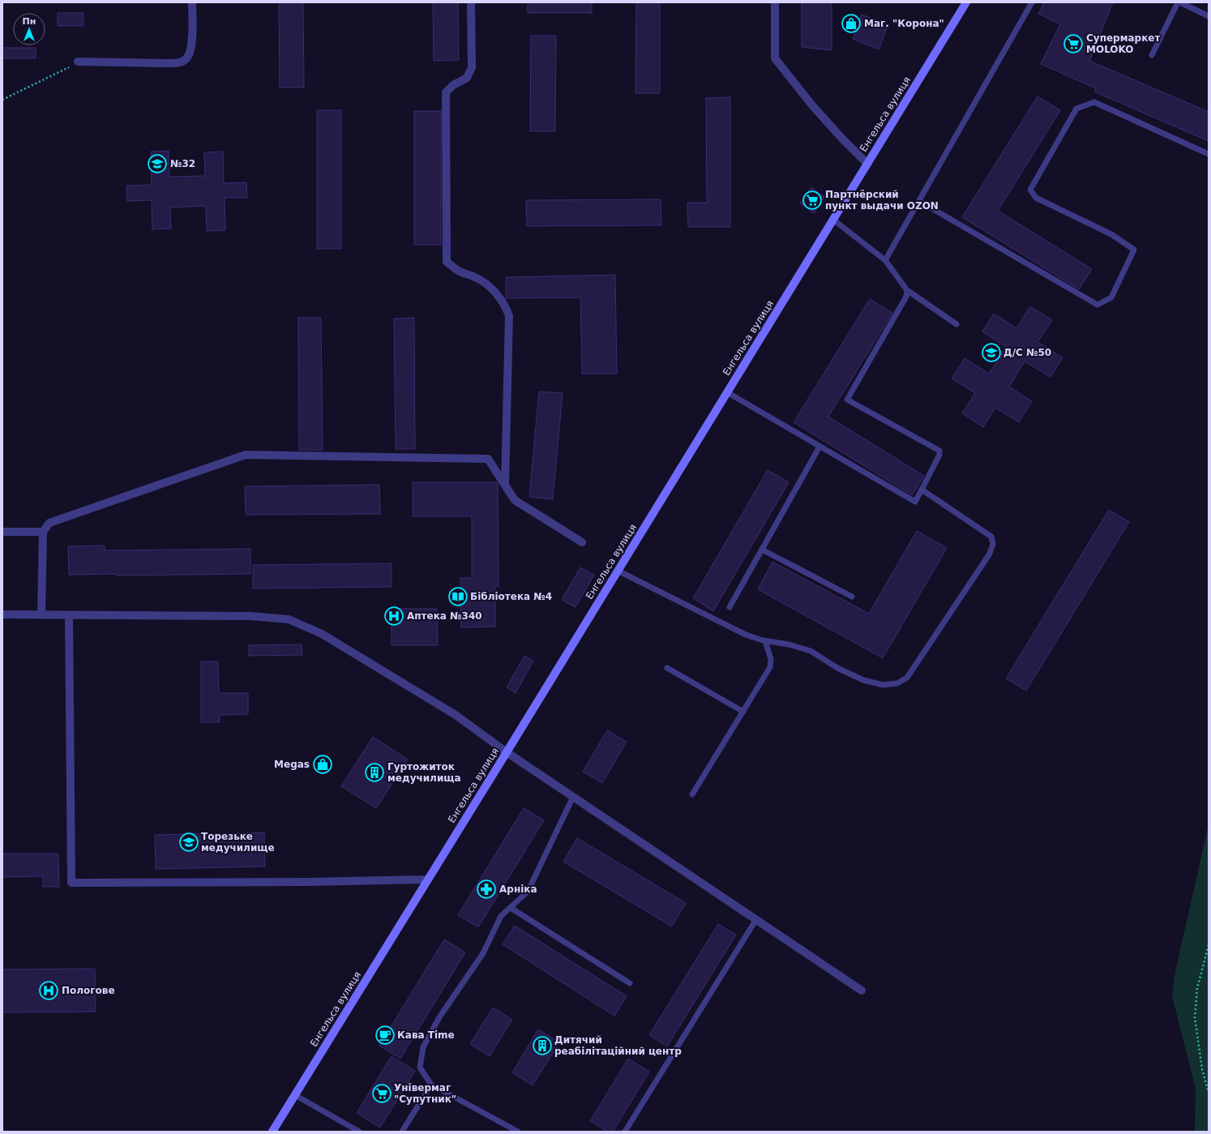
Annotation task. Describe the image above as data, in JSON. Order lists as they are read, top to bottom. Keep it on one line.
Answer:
{"streets":{"street":["Енгельса вулиця"]},"places":{"shop":["Маг. \"Корона\"","Megas"],"supermarket":["Супермаркет MOLOKO","Партнёрский пункт выдачи OZON","Універмаг \"Супутник\""],"school or university":["№32","Д/С №50","Торезьке медучилище"],"library":["Бібліотека №4"],"hospital":["Аптека №340","Пологове"],"building":["Гуртожиток медучилища","Дитячий реабілітаційний центр"],"pharmacy":["Арніка"],"cafe":["Кава Time"]},"north":"top"}
